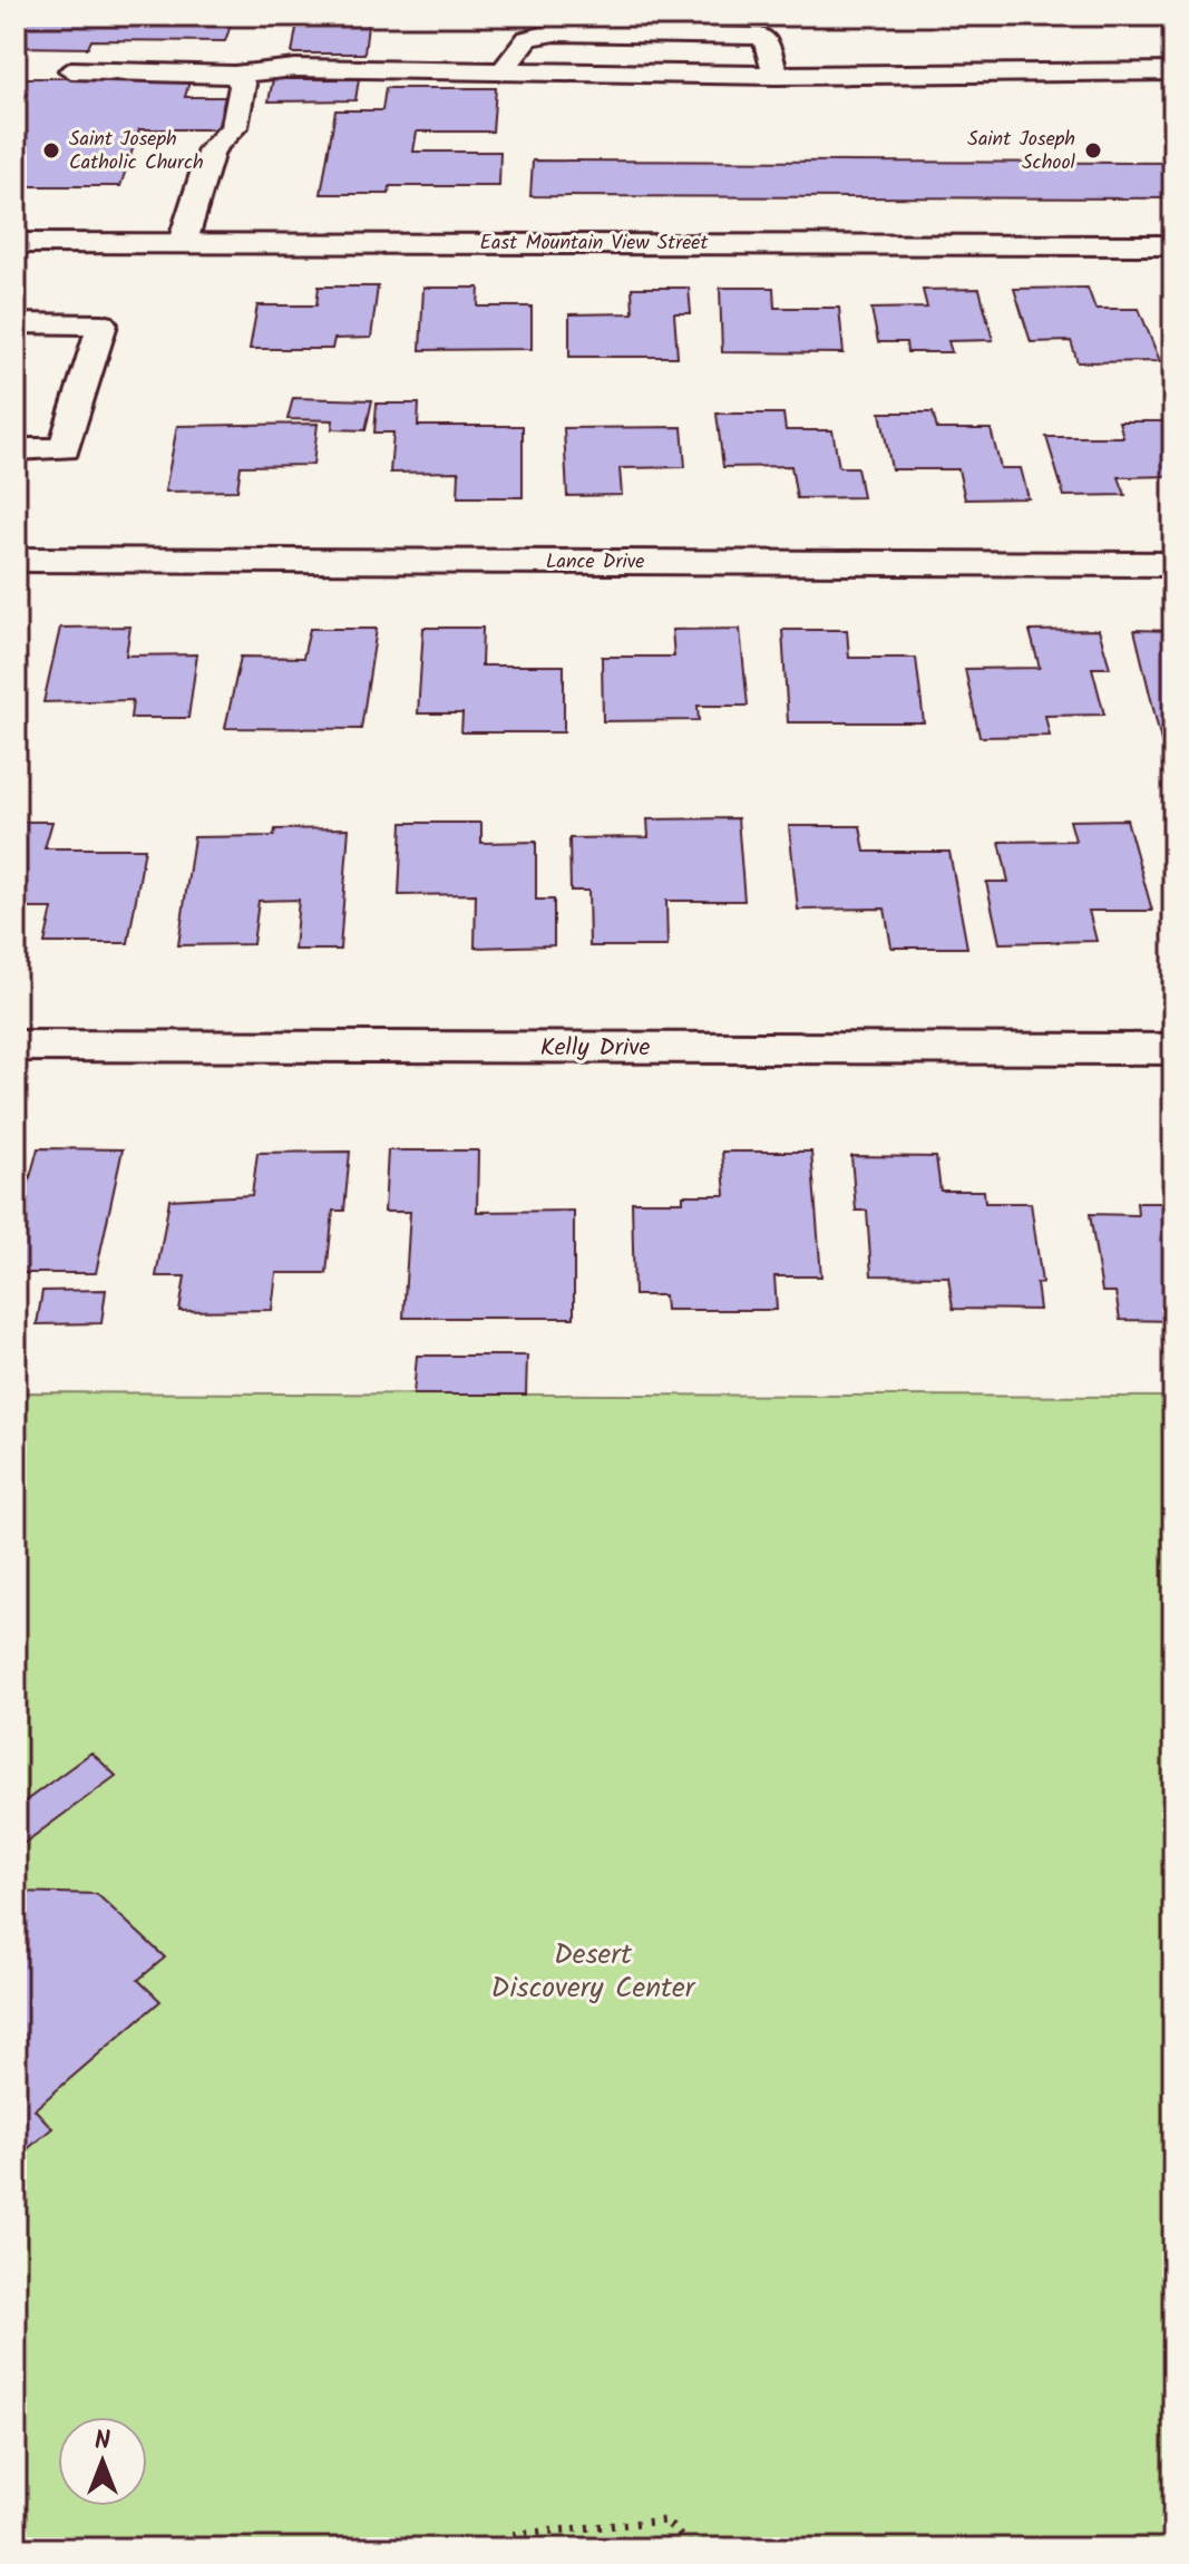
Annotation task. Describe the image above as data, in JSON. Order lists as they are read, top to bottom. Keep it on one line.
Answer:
{"streets":{"street":["East Mountain View Street","Lance Drive","Kelly Drive"]},"parks":["Desert Discovery Center"],"places":["Saint Joseph Catholic Church","Saint Joseph School"],"north":"top"}
